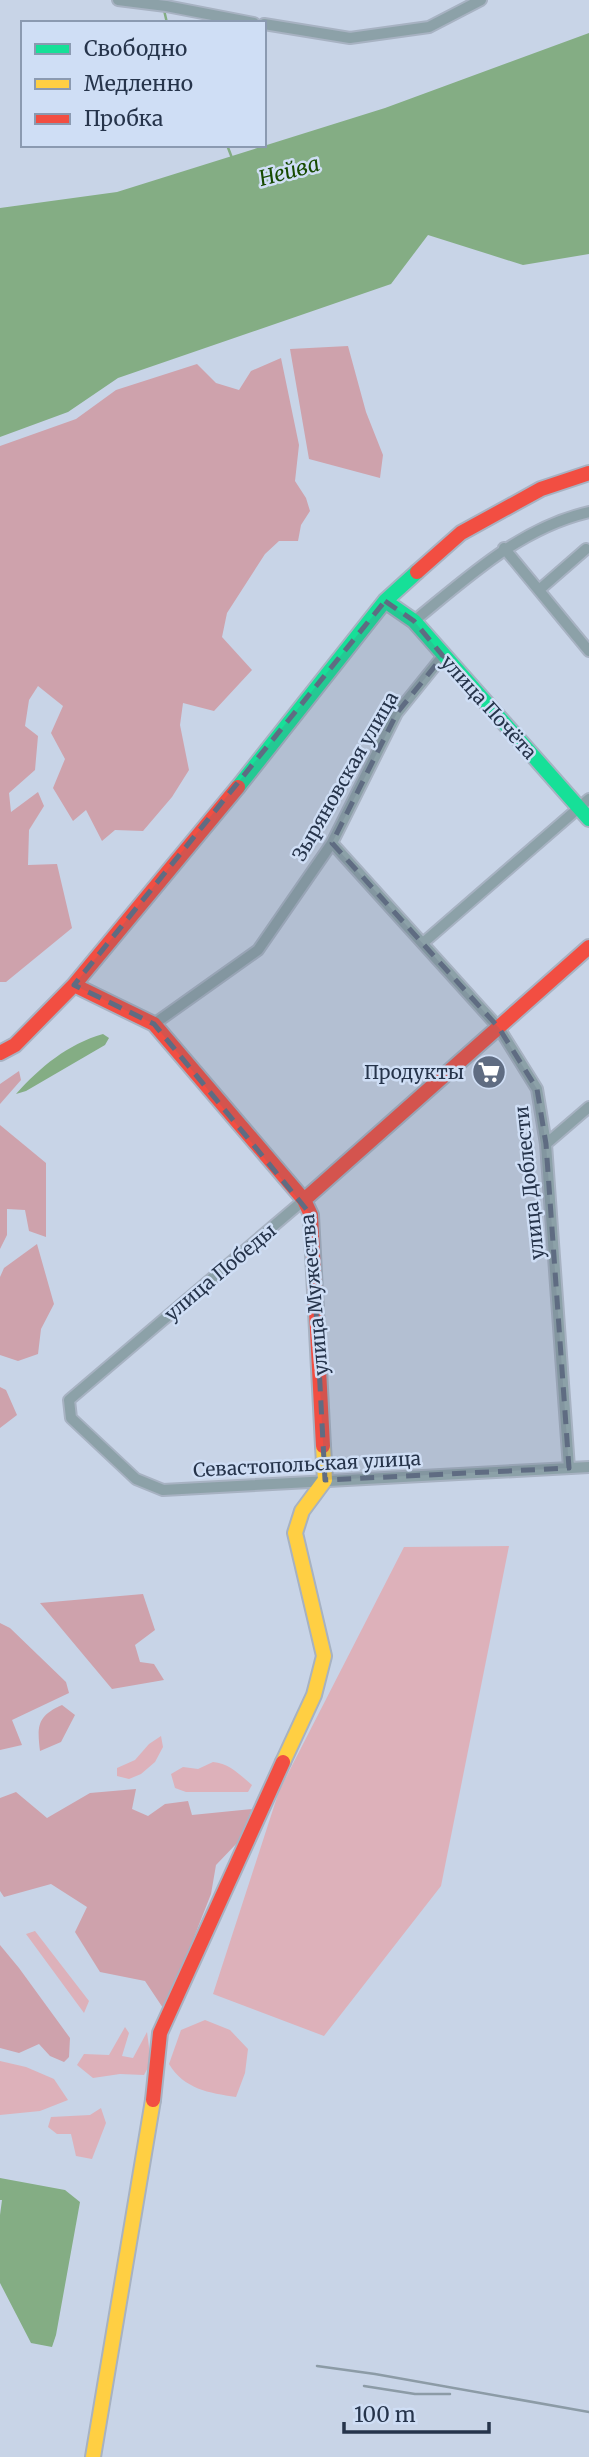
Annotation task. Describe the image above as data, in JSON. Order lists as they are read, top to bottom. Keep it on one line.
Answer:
{"streets":{"street":["улица Почёта","Зыряновская улица","улица Доблести","улица Победы","улица Мужества","Севастопольская улица"]},"crossings":[["улица Почёта","Зыряновская улица"],["Зыряновская улица","улица Доблести"],["Зыряновская улица","улица Мужества"],["улица Доблести","улица Победы"],["улица Доблести","Севастопольская улица"],["улица Победы","улица Мужества"],["улица Победы","Севастопольская улица"],["улица Мужества","Севастопольская улица"]],"water":["Нейва"],"places":{"supermarket":["Продукты"]},"legend":["Свободно","Медленно","Пробка"],"scale_bar":"100 m"}
